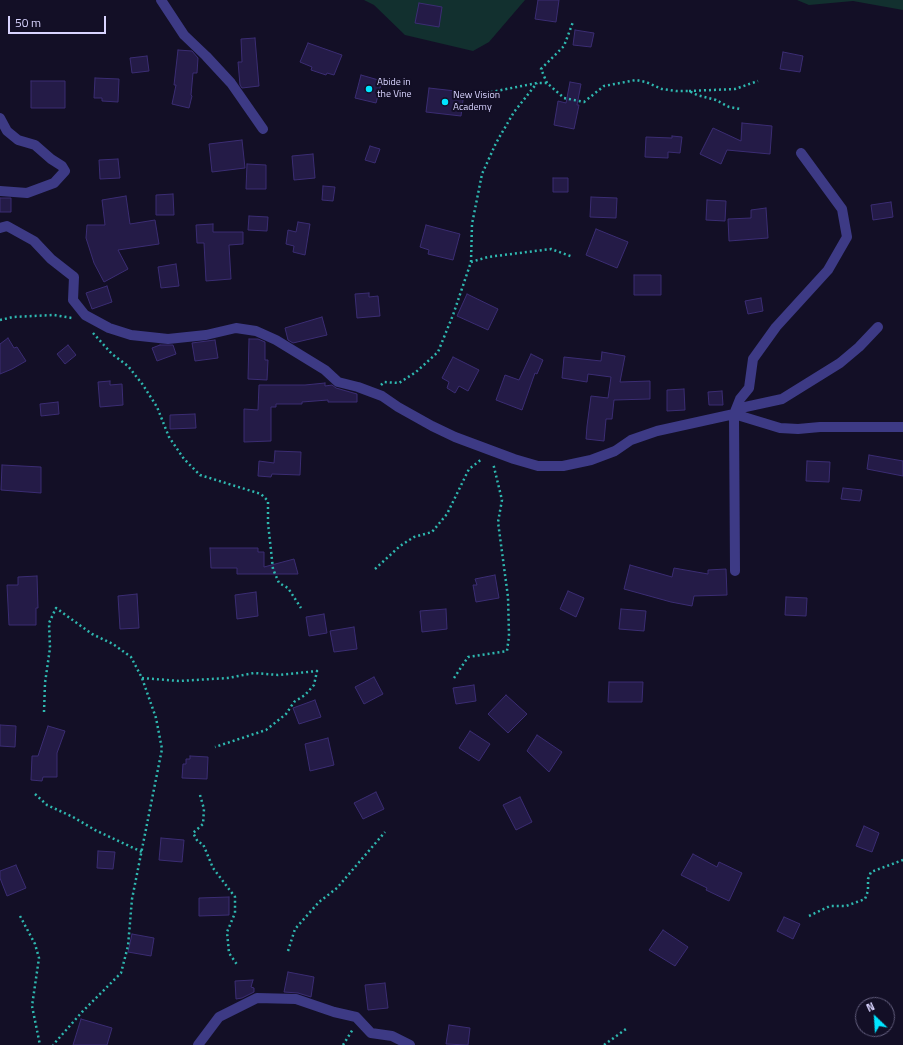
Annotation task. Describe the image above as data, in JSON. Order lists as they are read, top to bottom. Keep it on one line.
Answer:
{"places":["Abide in the Vine","New Vision Academy"],"scale_bar":"50 m","north":"top left"}
